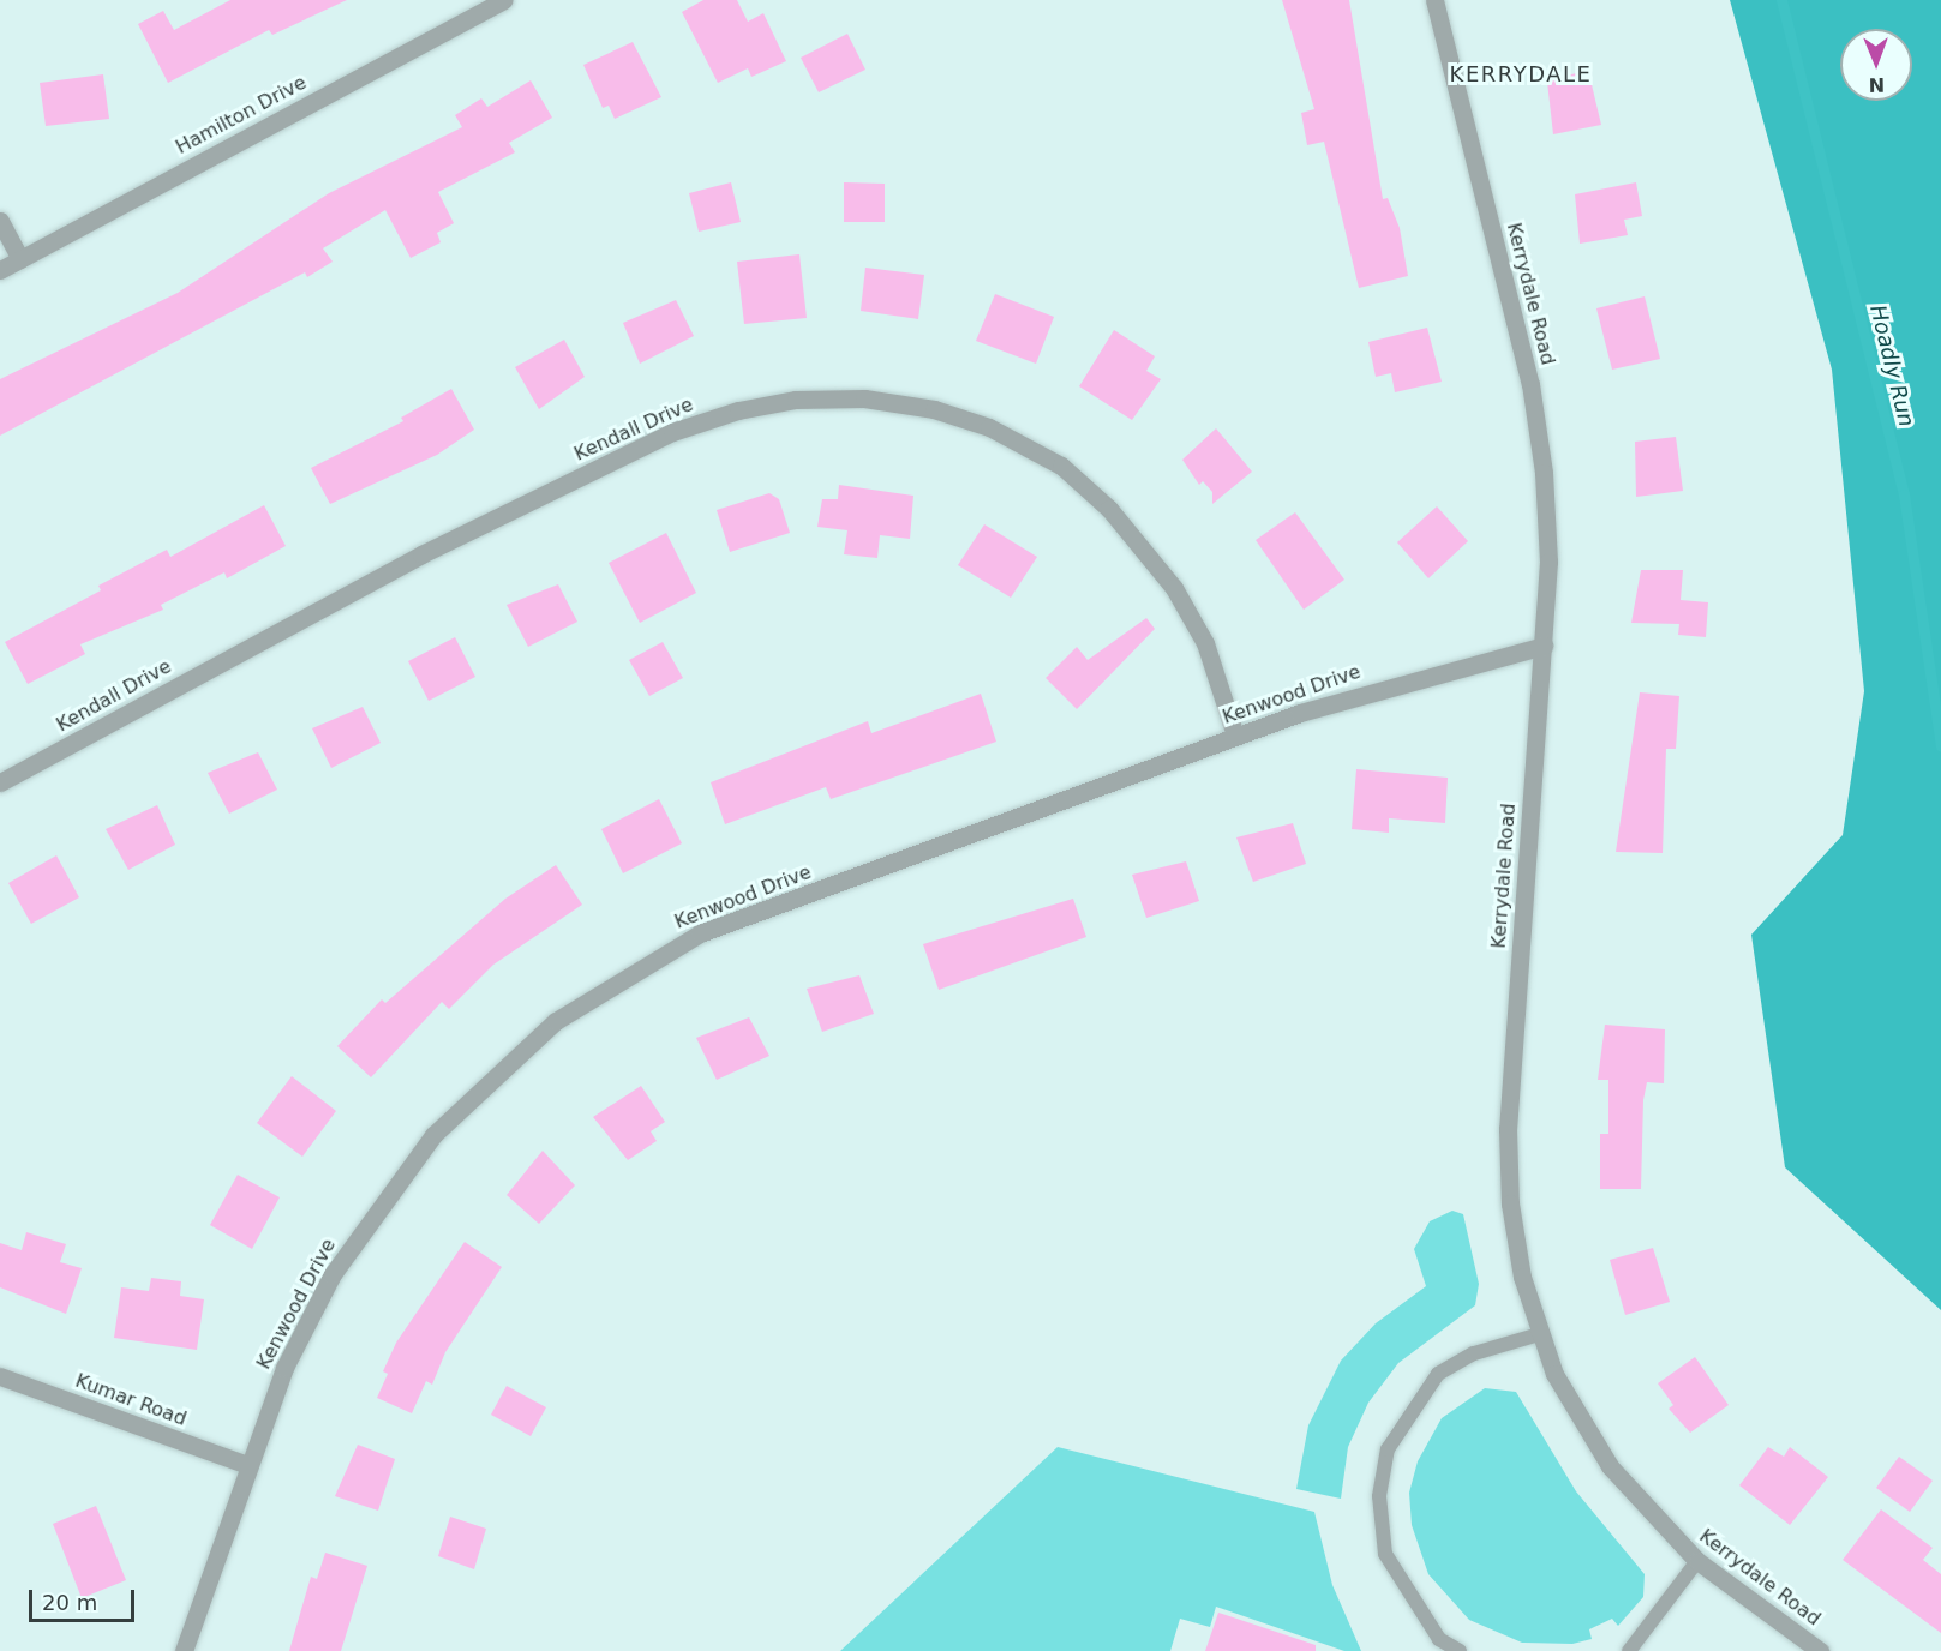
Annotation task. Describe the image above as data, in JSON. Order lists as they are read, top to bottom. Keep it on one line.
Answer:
{"streets":{"street":["Hamilton Drive","Kerrydale Road","Kendall Drive","Kenwood Drive","Kumar Road"]},"crossings":[["Kerrydale Road","Kenwood Drive"],["Kendall Drive","Kenwood Drive"],["Kenwood Drive","Kumar Road"]],"districts":["KERRYDALE"],"water":["Hoadly Run"],"scale_bar":"20 m","north":"bottom"}
